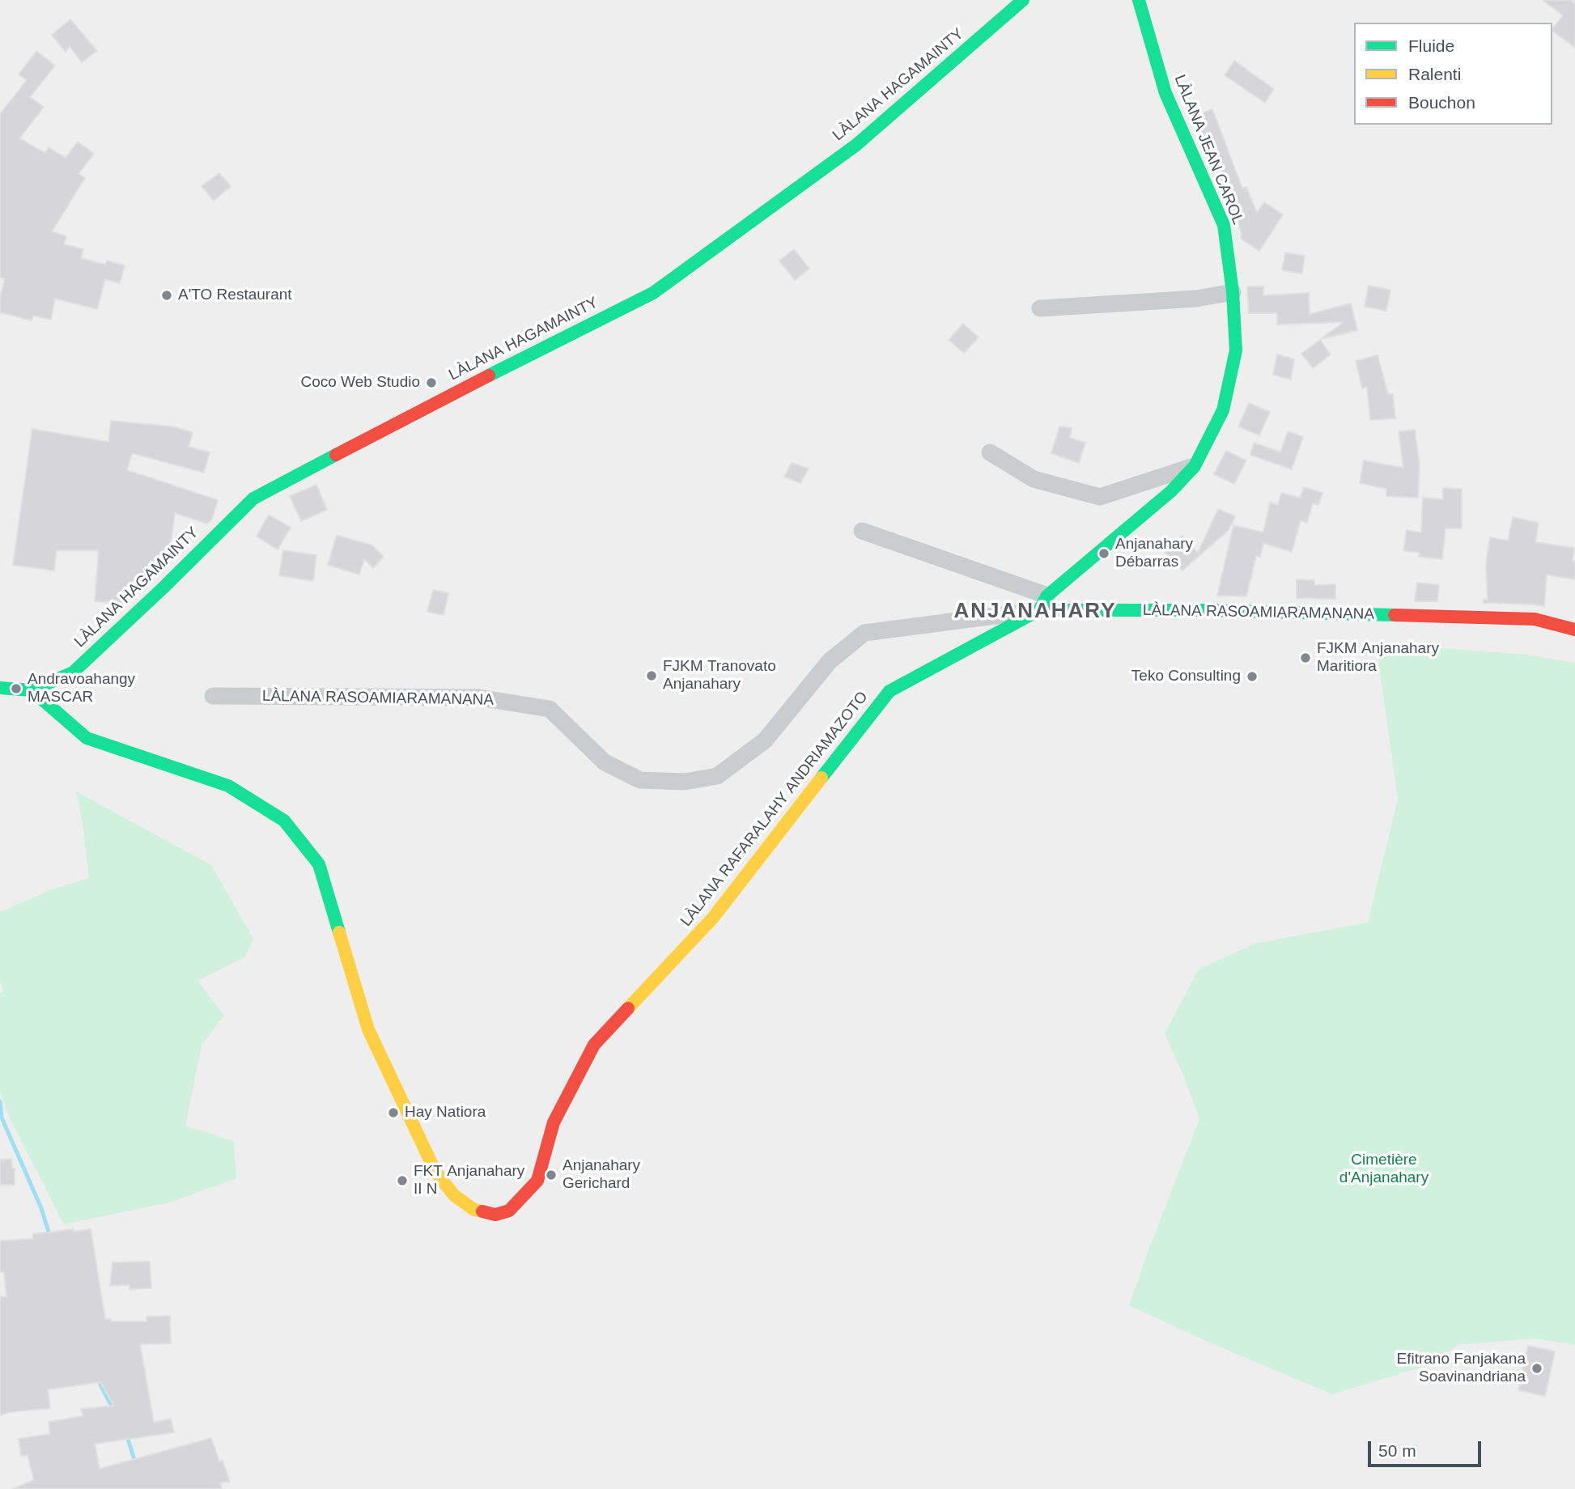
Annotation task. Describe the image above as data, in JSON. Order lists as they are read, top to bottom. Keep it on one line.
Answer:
{"streets":{"main road":["LÀLANA HAGAMAINTY","LÀLANA JEAN CAROL","LÀLANA RASOAMIARAMANANA","LÀLANA RAFARALAHY ANDRIAMAZOTO"]},"crossings":[["LÀLANA HAGAMAINTY","LÀLANA RAFARALAHY ANDRIAMAZOTO"],["LÀLANA JEAN CAROL","LÀLANA RASOAMIARAMANANA"],["LÀLANA JEAN CAROL","LÀLANA RAFARALAHY ANDRIAMAZOTO"],["LÀLANA RASOAMIARAMANANA","LÀLANA RAFARALAHY ANDRIAMAZOTO"]],"districts":["ANJANAHARY"],"parks":["Cimetière d'Anjanahary"],"places":["A'TO Restaurant","Coco Web Studio","Anjanahary Débarras","FJKM Anjanahary Maritiora","FJKM Tranovato Anjanahary","Teko Consulting","Andravoahangy MASCAR","Hay Natiora","Anjanahary Gerichard","FKT Anjanahary II N","Efitrano Fanjakana Soavinandriana"],"legend":["Fluide","Ralenti","Bouchon"],"scale_bar":"50 m"}
